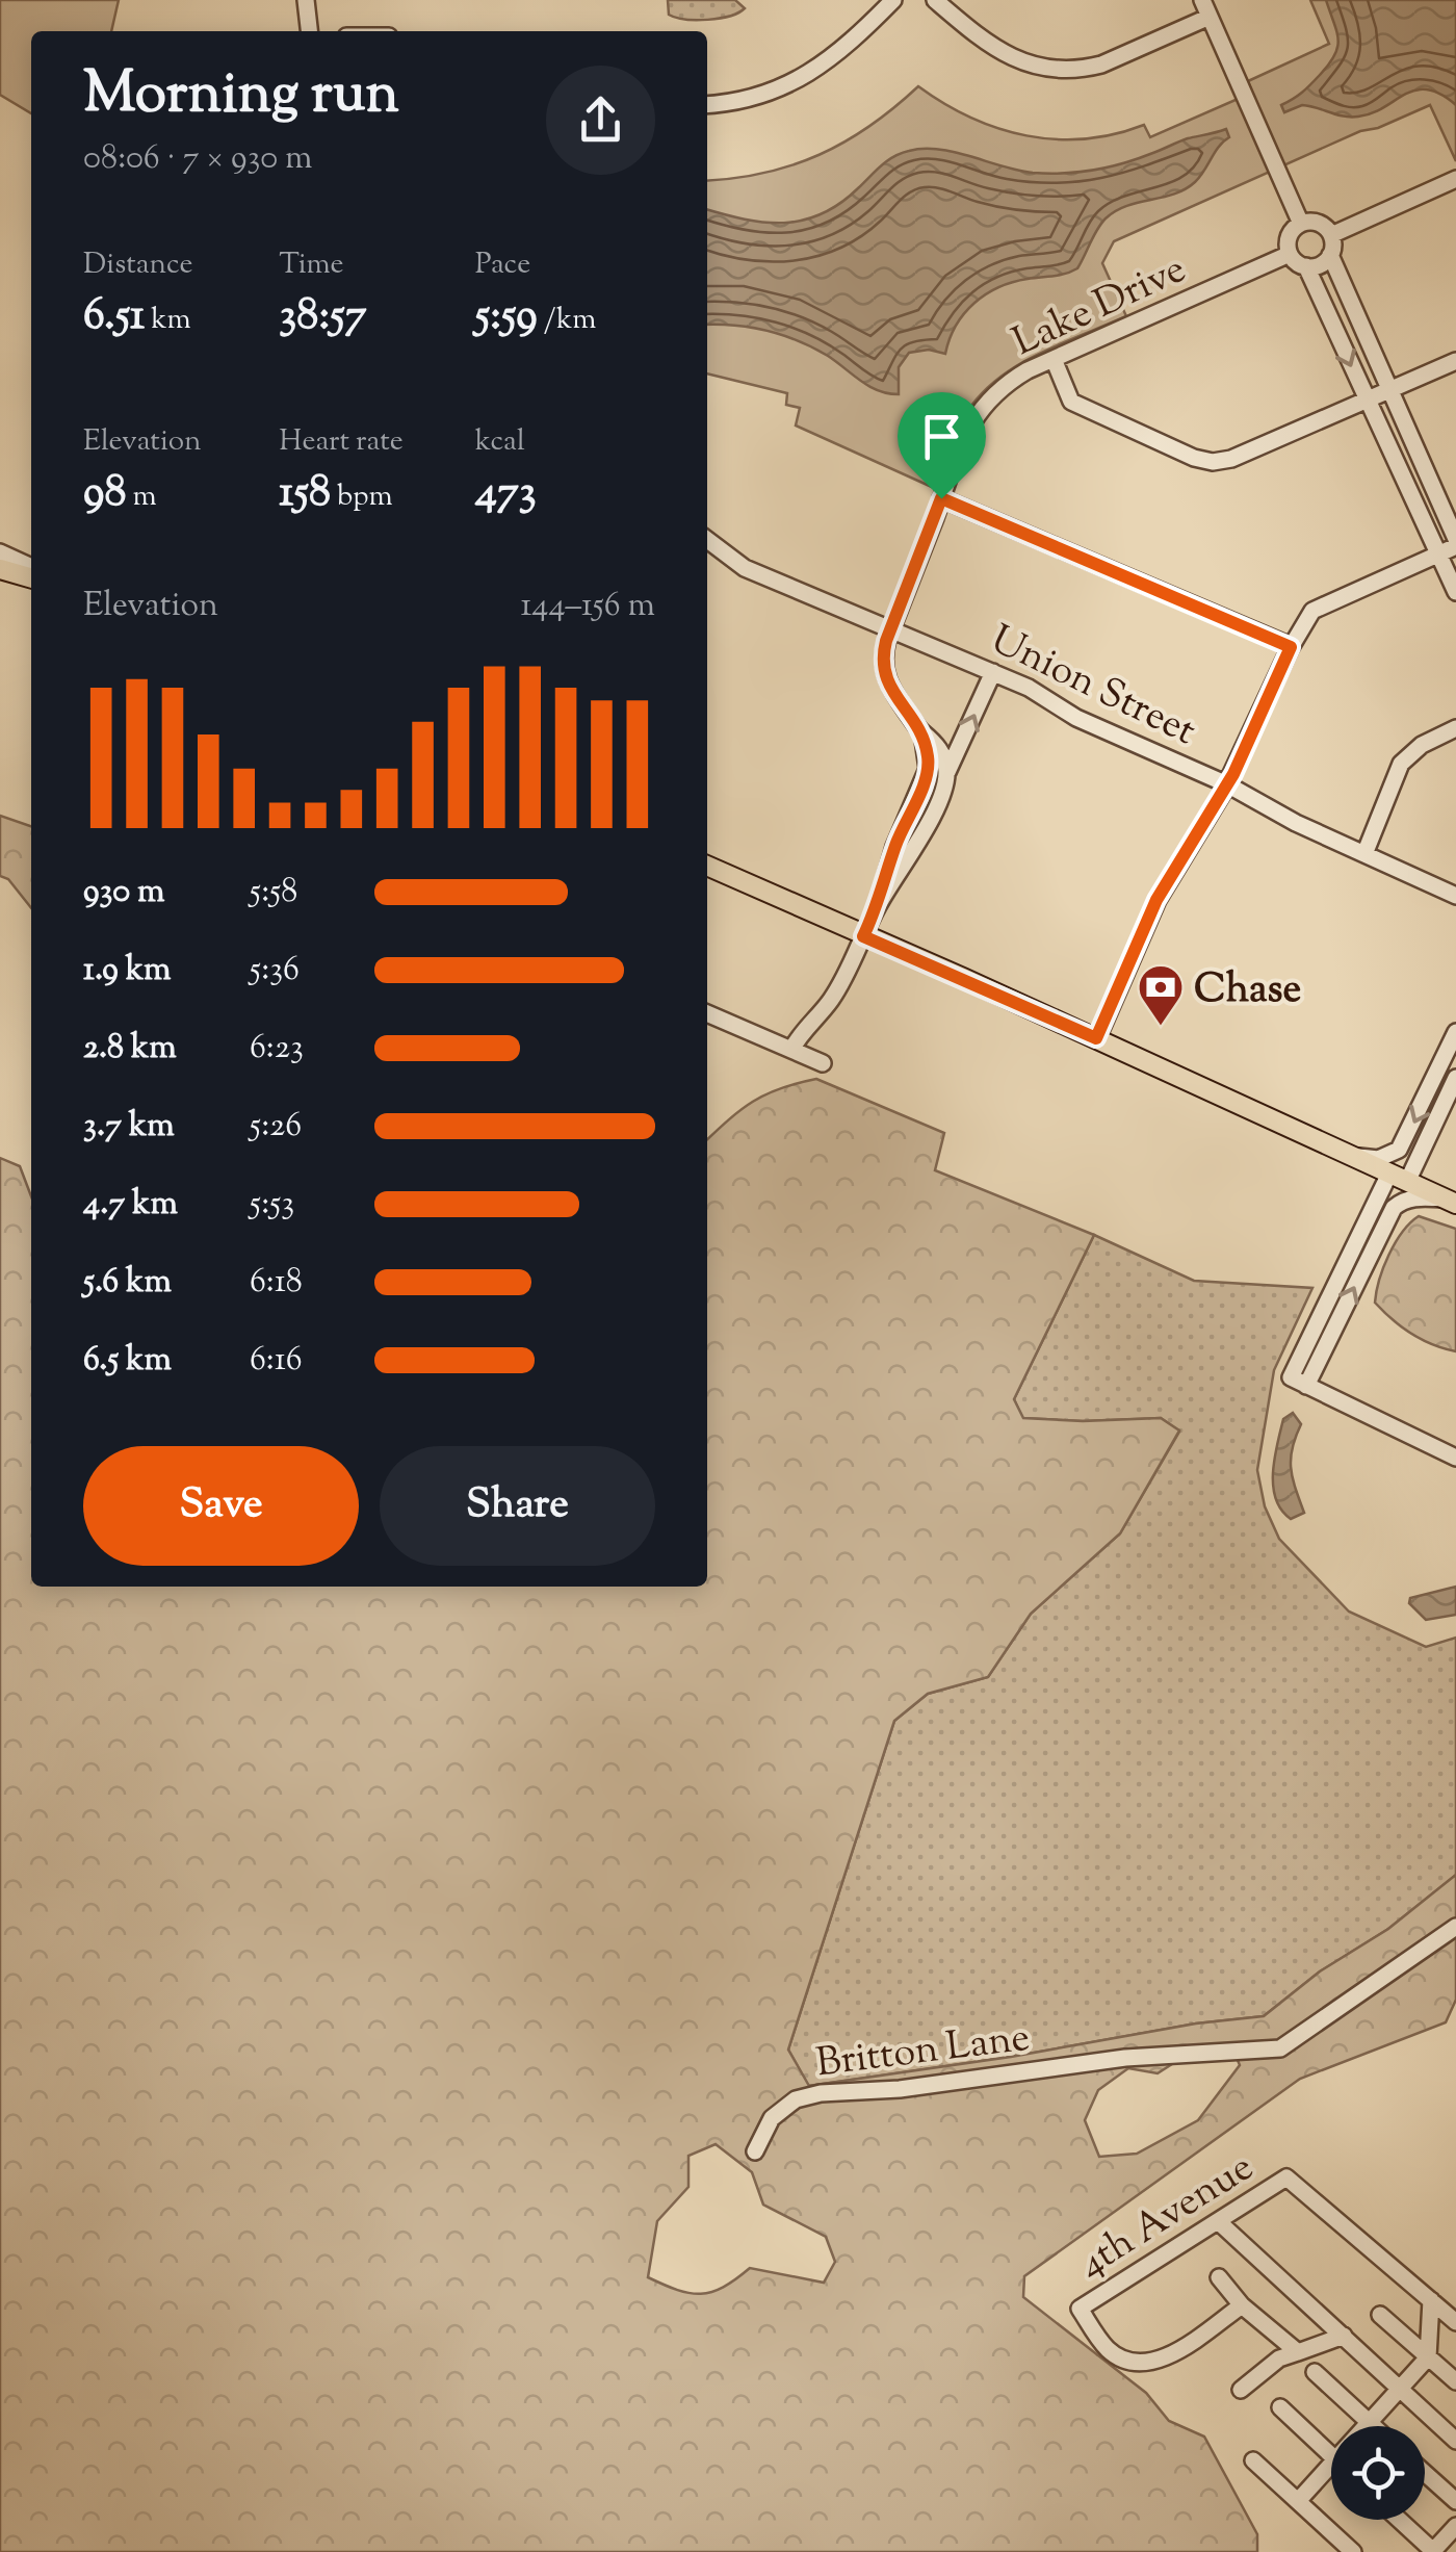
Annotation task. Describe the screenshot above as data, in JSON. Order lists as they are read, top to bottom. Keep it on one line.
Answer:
{"streets":{"street":["Lake Drive","Union Street","Britton Lane","4th Avenue"]},"crossings":[["Lake Drive","Union Street"]],"places":{"bank":["Chase"]},"page":{"heading":["Morning run","08:06 · 7 × 930 m"],"stats":[["Distance","6.51 km"],["Time","38:57"],["Pace","5:59 /km"],["Elevation","98 m"],["Heart rate","158 bpm"],["kcal","473"]],"chart":["Elevation","144–156 m"],"list":[{"name":"930 m","note":"5:58"},{"name":"1.9 km","note":"5:36"},{"name":"2.8 km","note":"6:23"},{"name":"3.7 km","note":"5:26"},{"name":"4.7 km","note":"5:53"},{"name":"5.6 km","note":"6:18"},{"name":"6.5 km","note":"6:16"}],"buttons":["Save","Share"]}}
